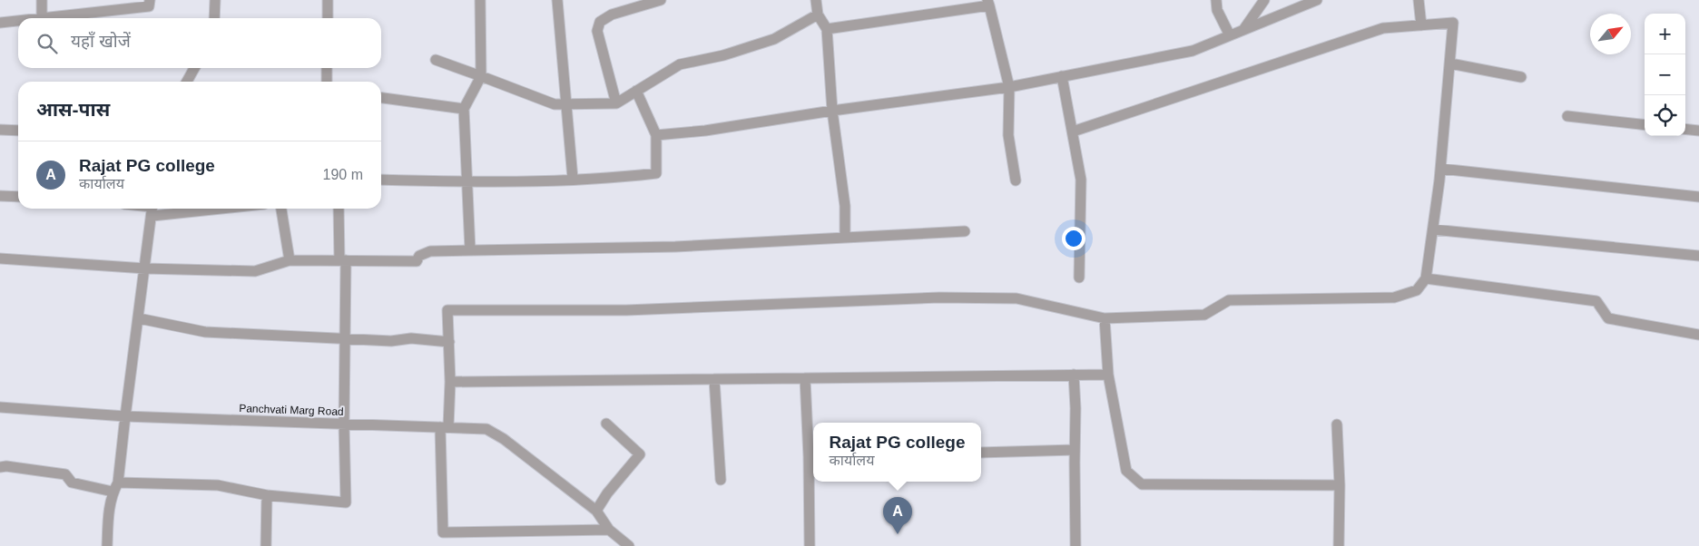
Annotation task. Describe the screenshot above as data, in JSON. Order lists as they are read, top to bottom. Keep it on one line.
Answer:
{"streets":{"street":["Panchvati Marg Road"]},"north":"top right","page":{"map_buttons":["+","−"],"search":"यहाँ खोजें","heading":"आस-पास","list":[{"mark":"A","name":"Rajat PG college","note":"कार्यालय","value":"190 m"}],"popup":["Rajat PG college","कार्यालय"],"pins":"A"}}
